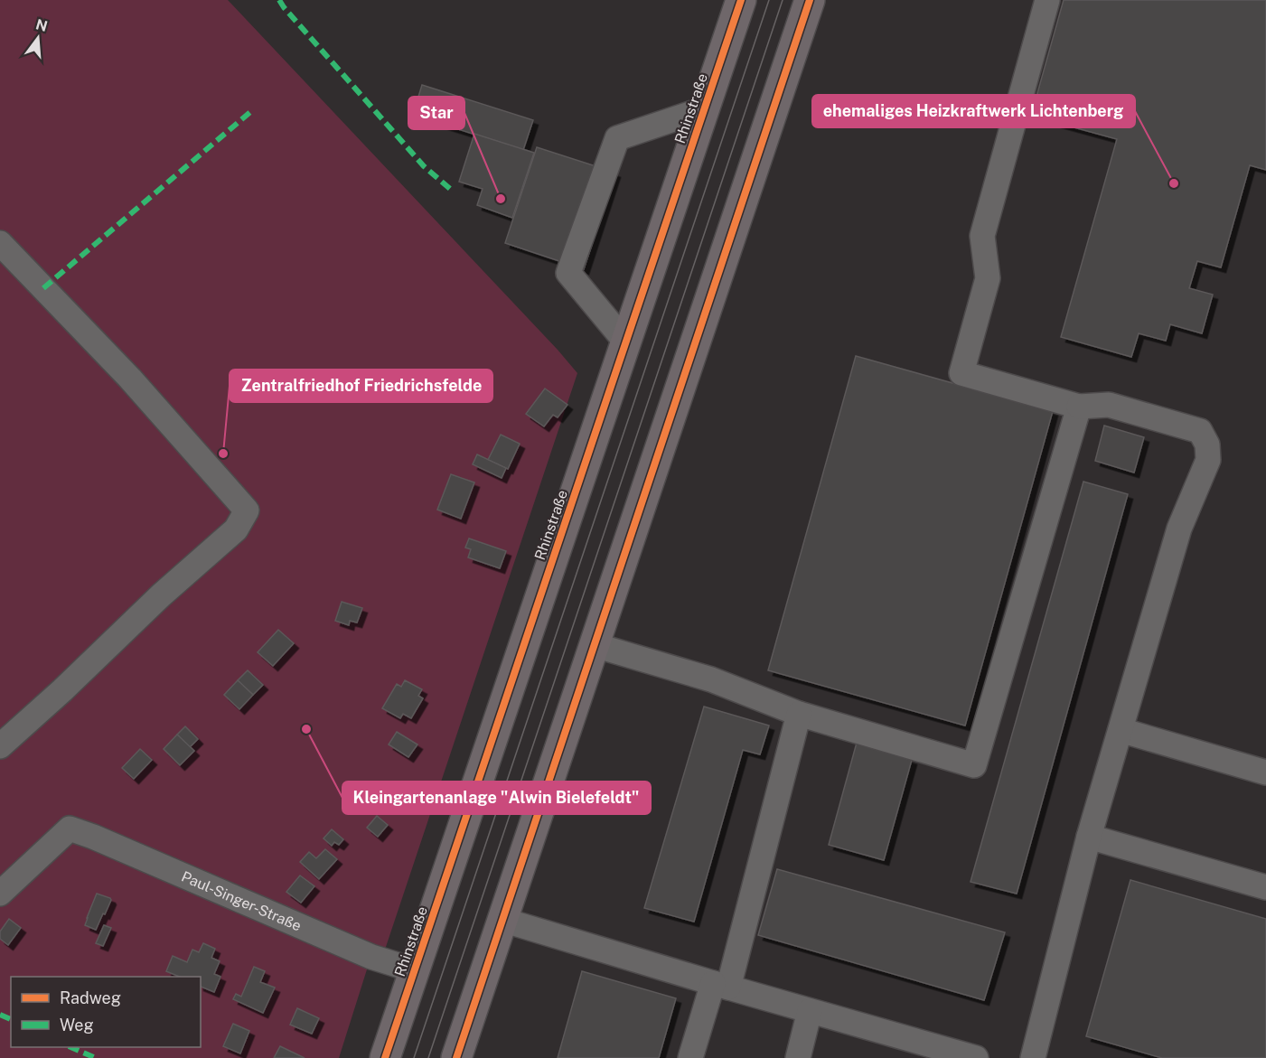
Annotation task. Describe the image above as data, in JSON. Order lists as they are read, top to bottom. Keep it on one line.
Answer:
{"streets":{"main road":["Rhinstraße"],"lane":["Paul-Singer-Straße"]},"crossings":[["Rhinstraße","Paul-Singer-Straße"]],"places":["ehemaliges Heizkraftwerk Lichtenberg","Star","Zentralfriedhof Friedrichsfelde","Kleingartenanlage \"Alwin Bielefeldt\""],"legend":["Radweg","Weg"],"north":"top"}
